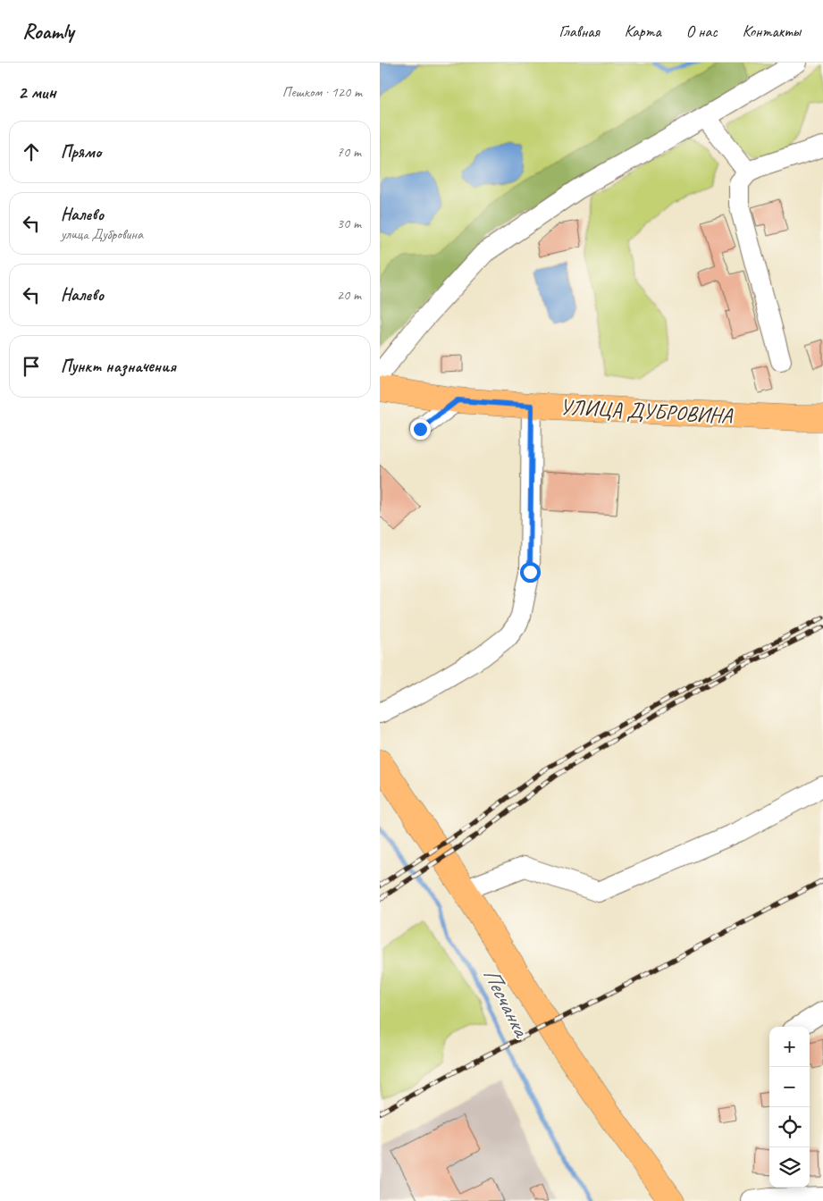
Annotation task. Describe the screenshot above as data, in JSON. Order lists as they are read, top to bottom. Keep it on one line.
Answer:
{"streets":{"main road":["УЛИЦА ДУБРОВИНА"]},"water":["Песчанка"],"page":{"header":"Roamly","nav":["Главная","Карта","О нас","Контакты"],"heading":["2 мин","Пешком · 120 m"],"list":[["Прямо","70 m"],["Налево","улица Дубровина","30 m"],["Налево","20 m"],"Пункт назначения"],"map_buttons":["+","−"]}}
